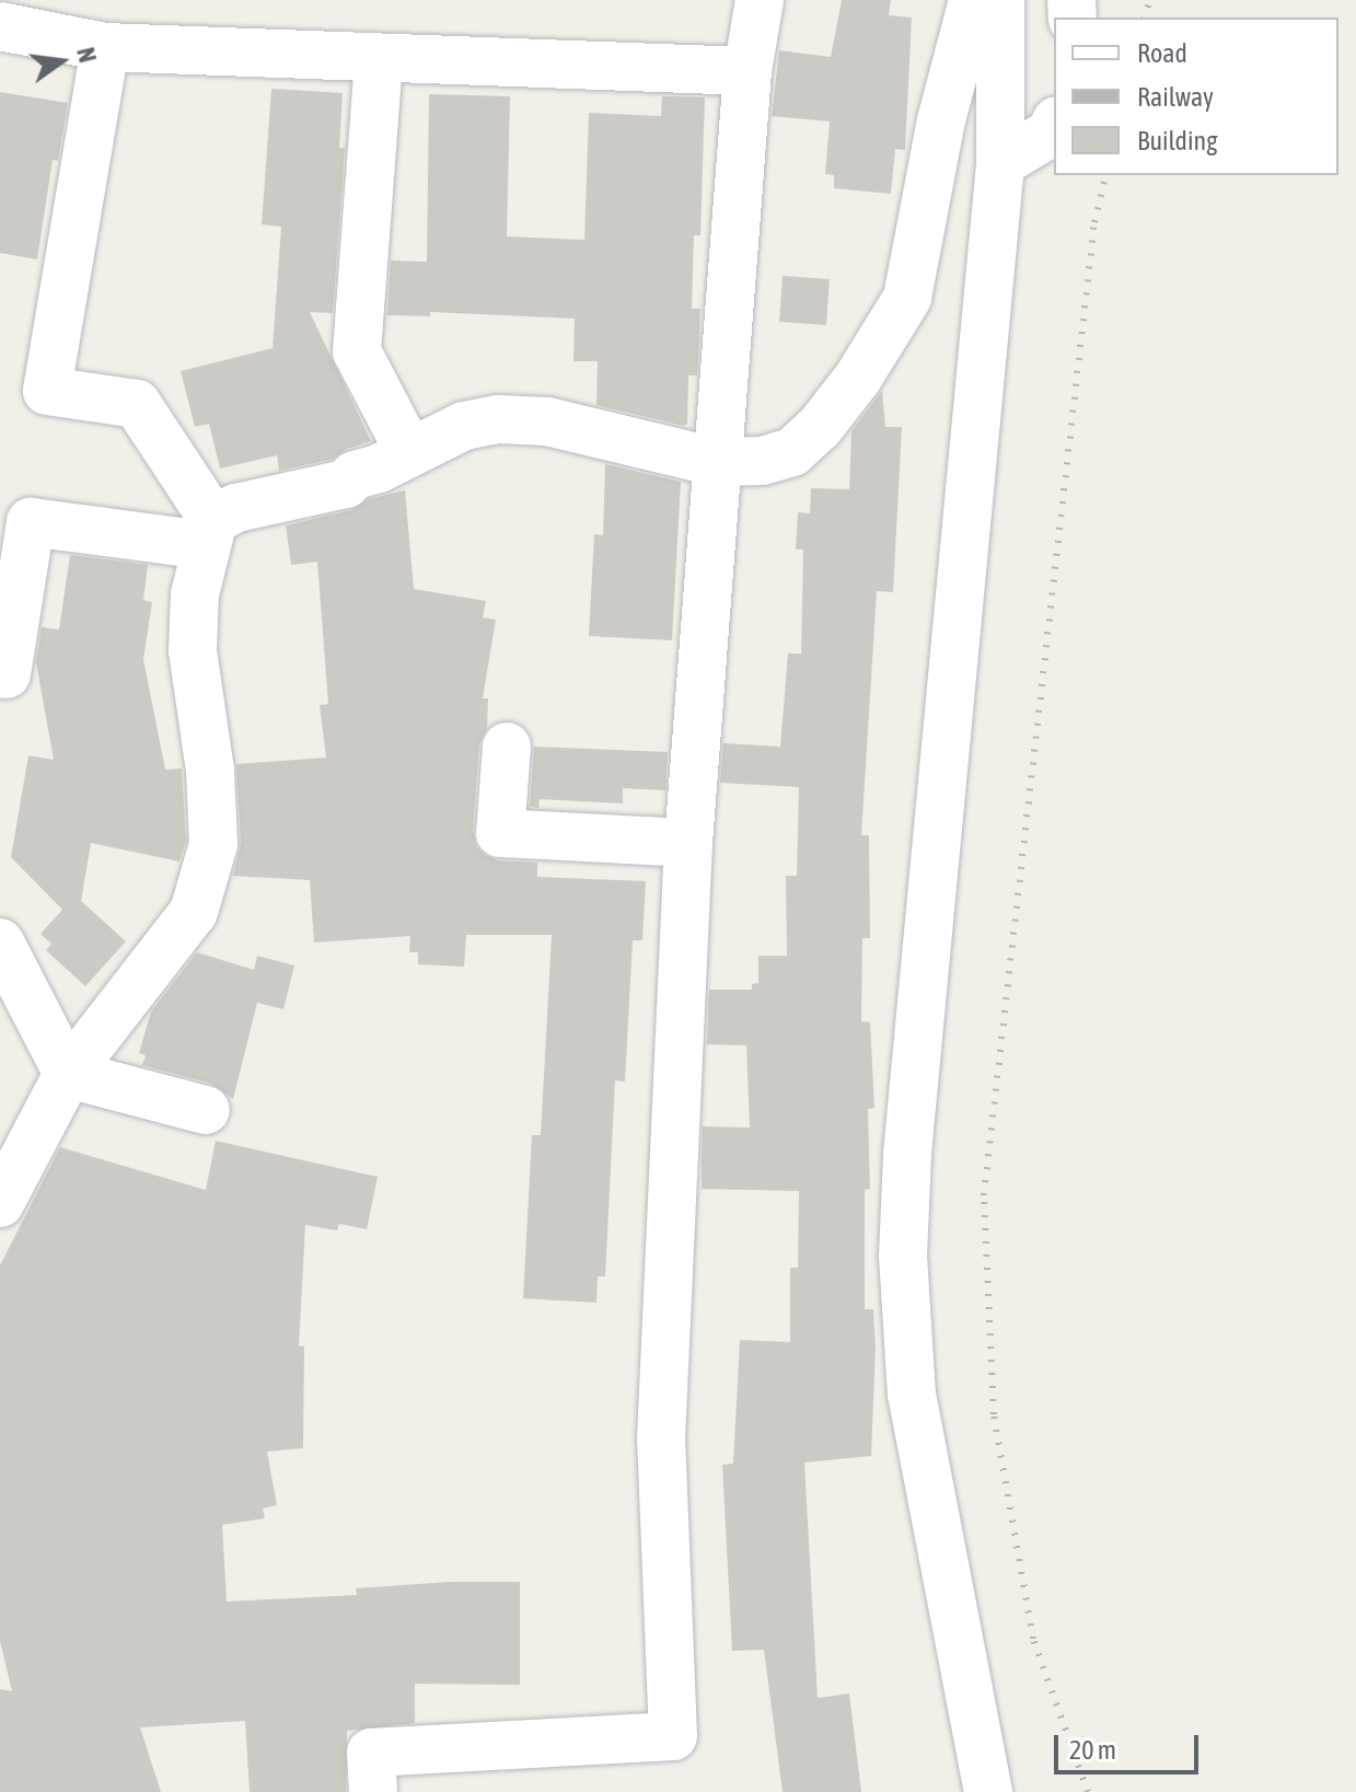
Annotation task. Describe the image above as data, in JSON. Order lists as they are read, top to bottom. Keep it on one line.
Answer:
{"legend":["Road","Railway","Building"],"scale_bar":"20 m","north":"right"}
